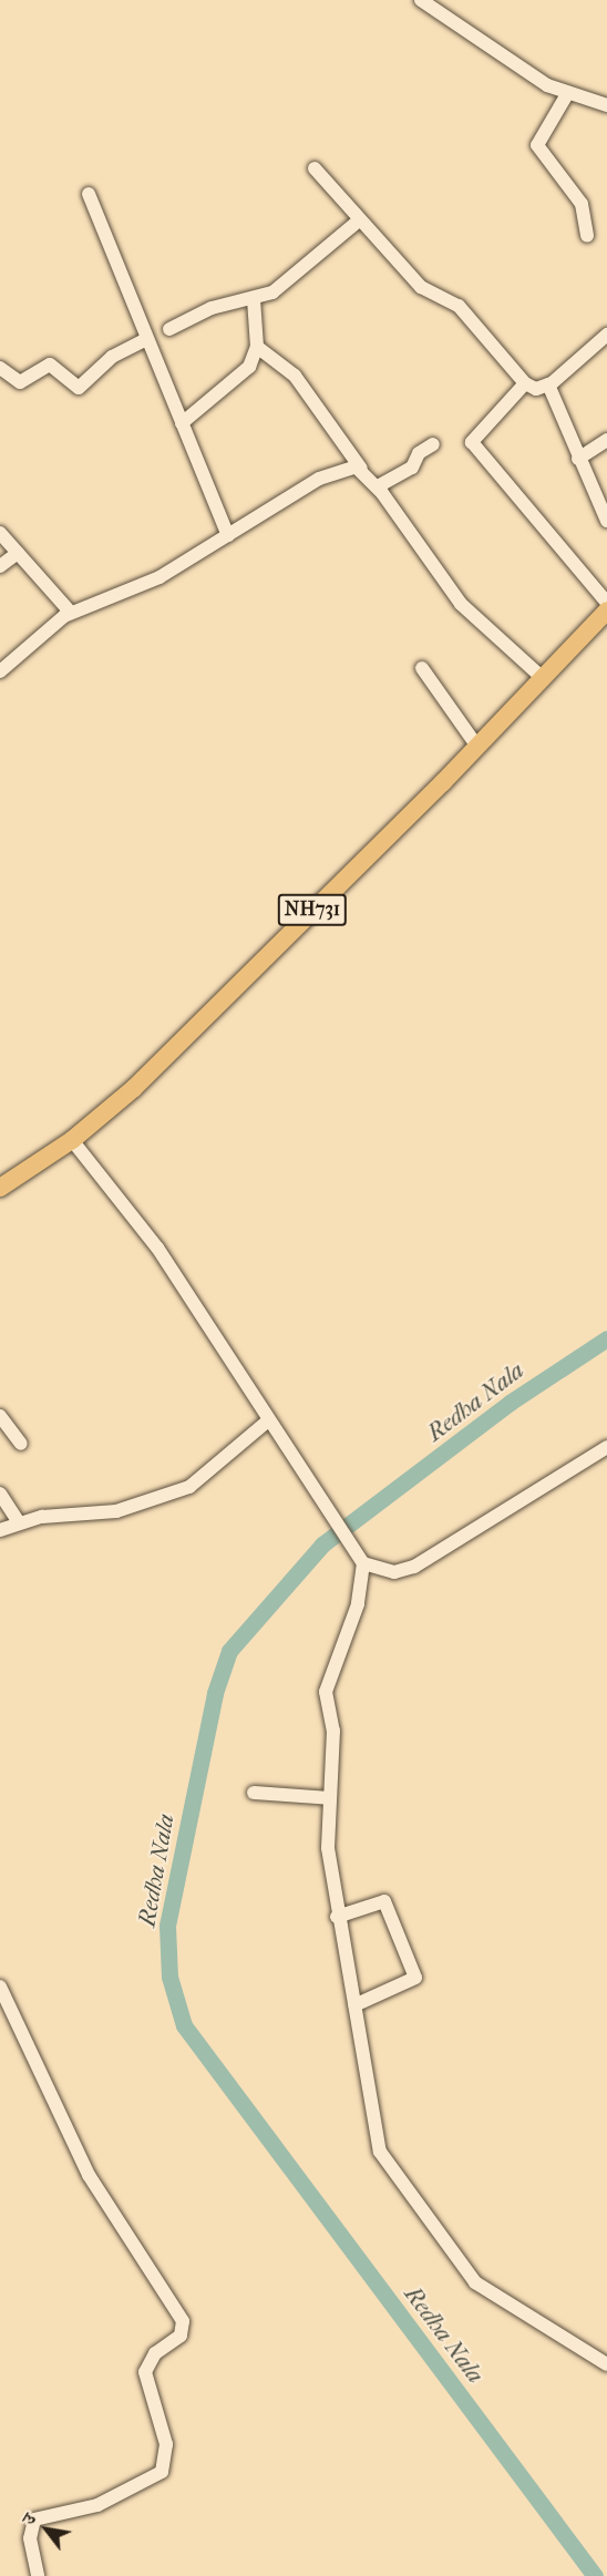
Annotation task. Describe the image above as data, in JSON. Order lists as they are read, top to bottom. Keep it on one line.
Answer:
{"streets":{"highway":["NH731"]},"water":["Redha Nala"],"north":"top left"}
